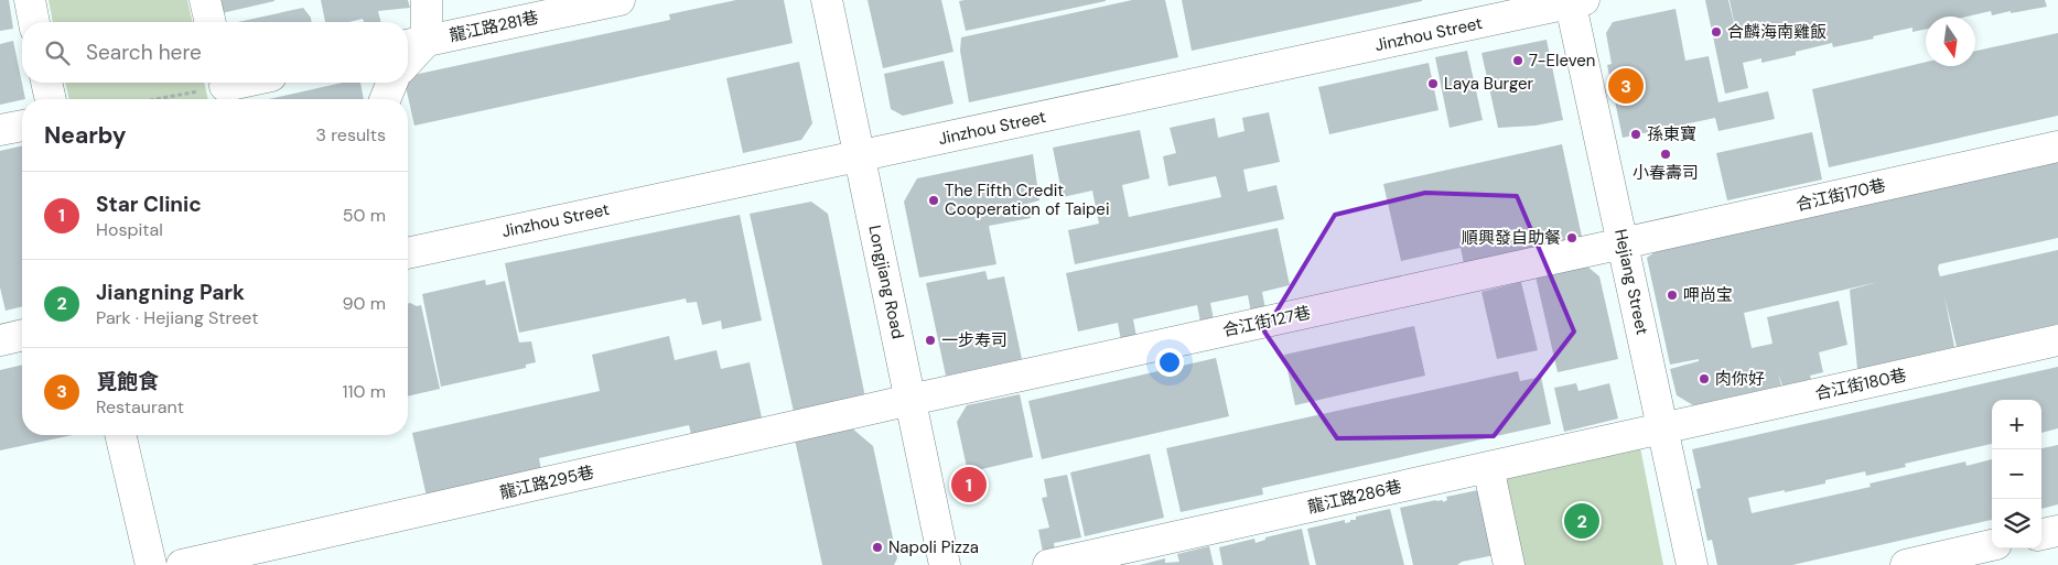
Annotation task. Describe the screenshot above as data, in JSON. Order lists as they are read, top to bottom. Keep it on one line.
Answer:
{"streets":{"street":["龍江路281巷","Jinzhou Street","合江街170巷","Longjiang Road","Hejiang Street","合江街127巷","合江街180巷","龍江路295巷","龍江路286巷"]},"crossings":[["Jinzhou Street","Longjiang Road"],["Jinzhou Street","Hejiang Street"],["合江街170巷","Hejiang Street"],["合江街170巷","合江街127巷"],["Longjiang Road","合江街127巷"],["Longjiang Road","龍江路295巷"],["Hejiang Street","合江街127巷"],["Hejiang Street","合江街180巷"],["Hejiang Street","龍江路286巷"],["合江街127巷","龍江路295巷"],["合江街180巷","龍江路286巷"]],"places":["合麟海南雞飯","7-Eleven","Laya Burger","孫東寶","小春壽司","The Fifth Credit Cooperation of Taipei","順興發自助餐","呷尚宝","一步寿司","肉你好","Napoli Pizza"],"north":"bottom","page":{"search":"Search here","pins":["3","1","2"],"heading":["Nearby","3 results"],"list":[{"mark":"1","name":"Star Clinic","note":"Hospital","value":"50 m"},{"mark":"2","name":"Jiangning Park","note":"Park · Hejiang Street","value":"90 m"},{"mark":"3","name":"覓飽食","note":"Restaurant","value":"110 m"}],"map_buttons":["+","−"]}}
